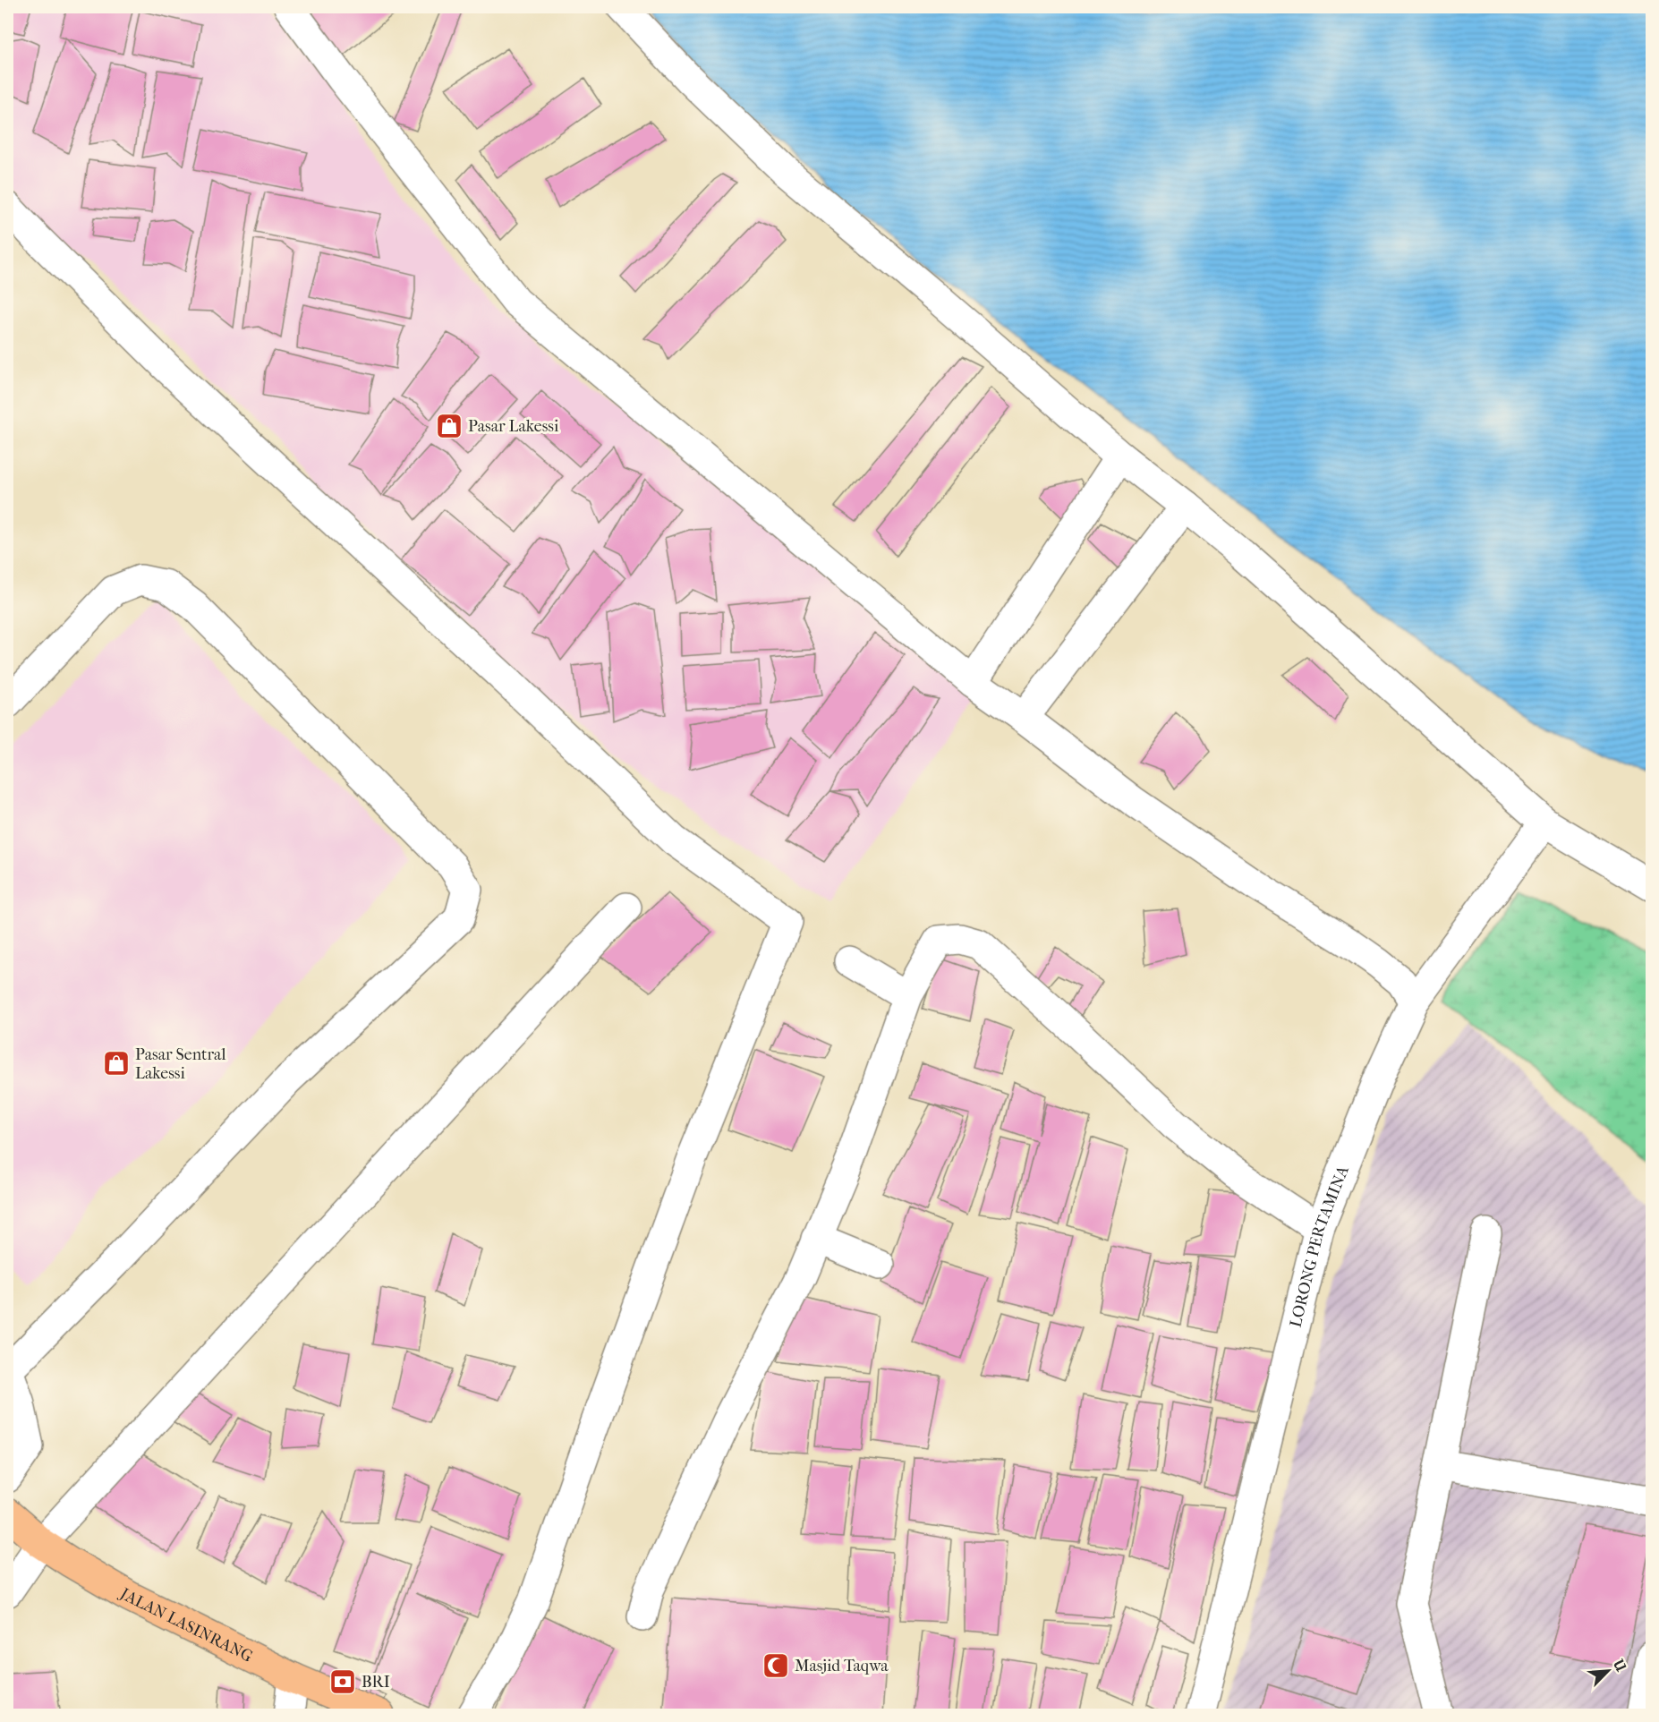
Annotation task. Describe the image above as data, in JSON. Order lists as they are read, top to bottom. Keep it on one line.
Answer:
{"streets":{"highway":["JALAN LASINRANG"],"street":["LORONG PERTAMINA"]},"places":{"shop":["Pasar Lakessi","Pasar Sentral Lakessi"],"mosque":["Masjid Taqwa"],"bank":["BRI"]},"north":"top right"}
